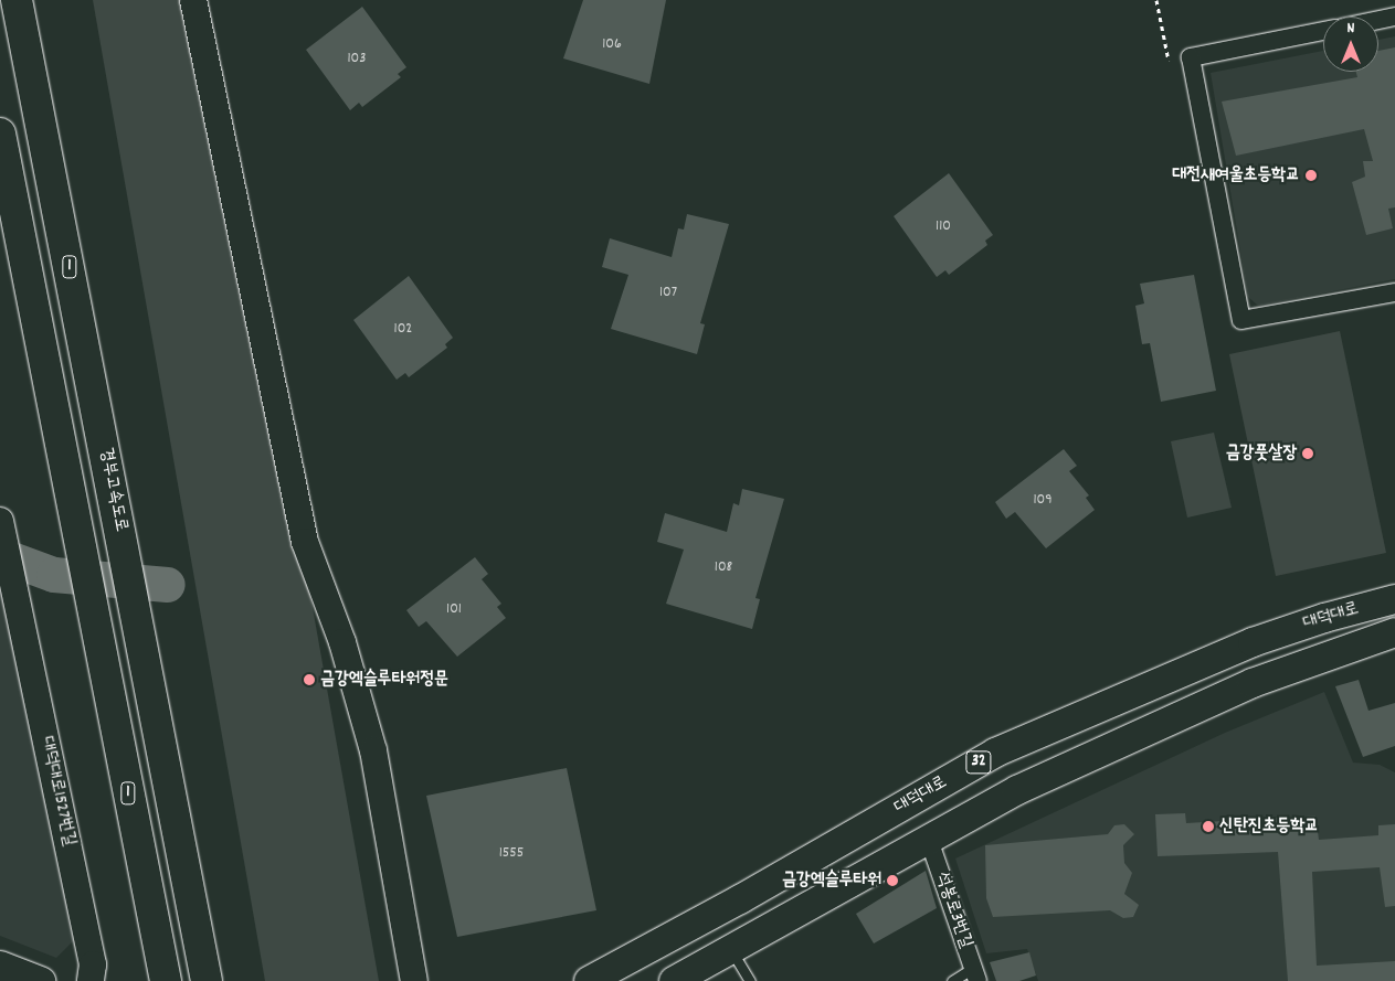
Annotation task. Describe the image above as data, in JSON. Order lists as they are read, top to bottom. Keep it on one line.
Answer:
{"streets":{"highway":["1","경부고속도로"],"main road":["대덕대로","32"],"street":["대덕대로1527번길","석봉로3번길"]},"crossings":[["대덕대로","석봉로3번길"]],"places":["대전새여울초등학교","금강풋살장","금강엑슬루타워정문","신탄진초등학교","금강엑슬루타워"],"house_numbers":["106","103","110","107","102","109","108","101","1555"],"north":"top"}
